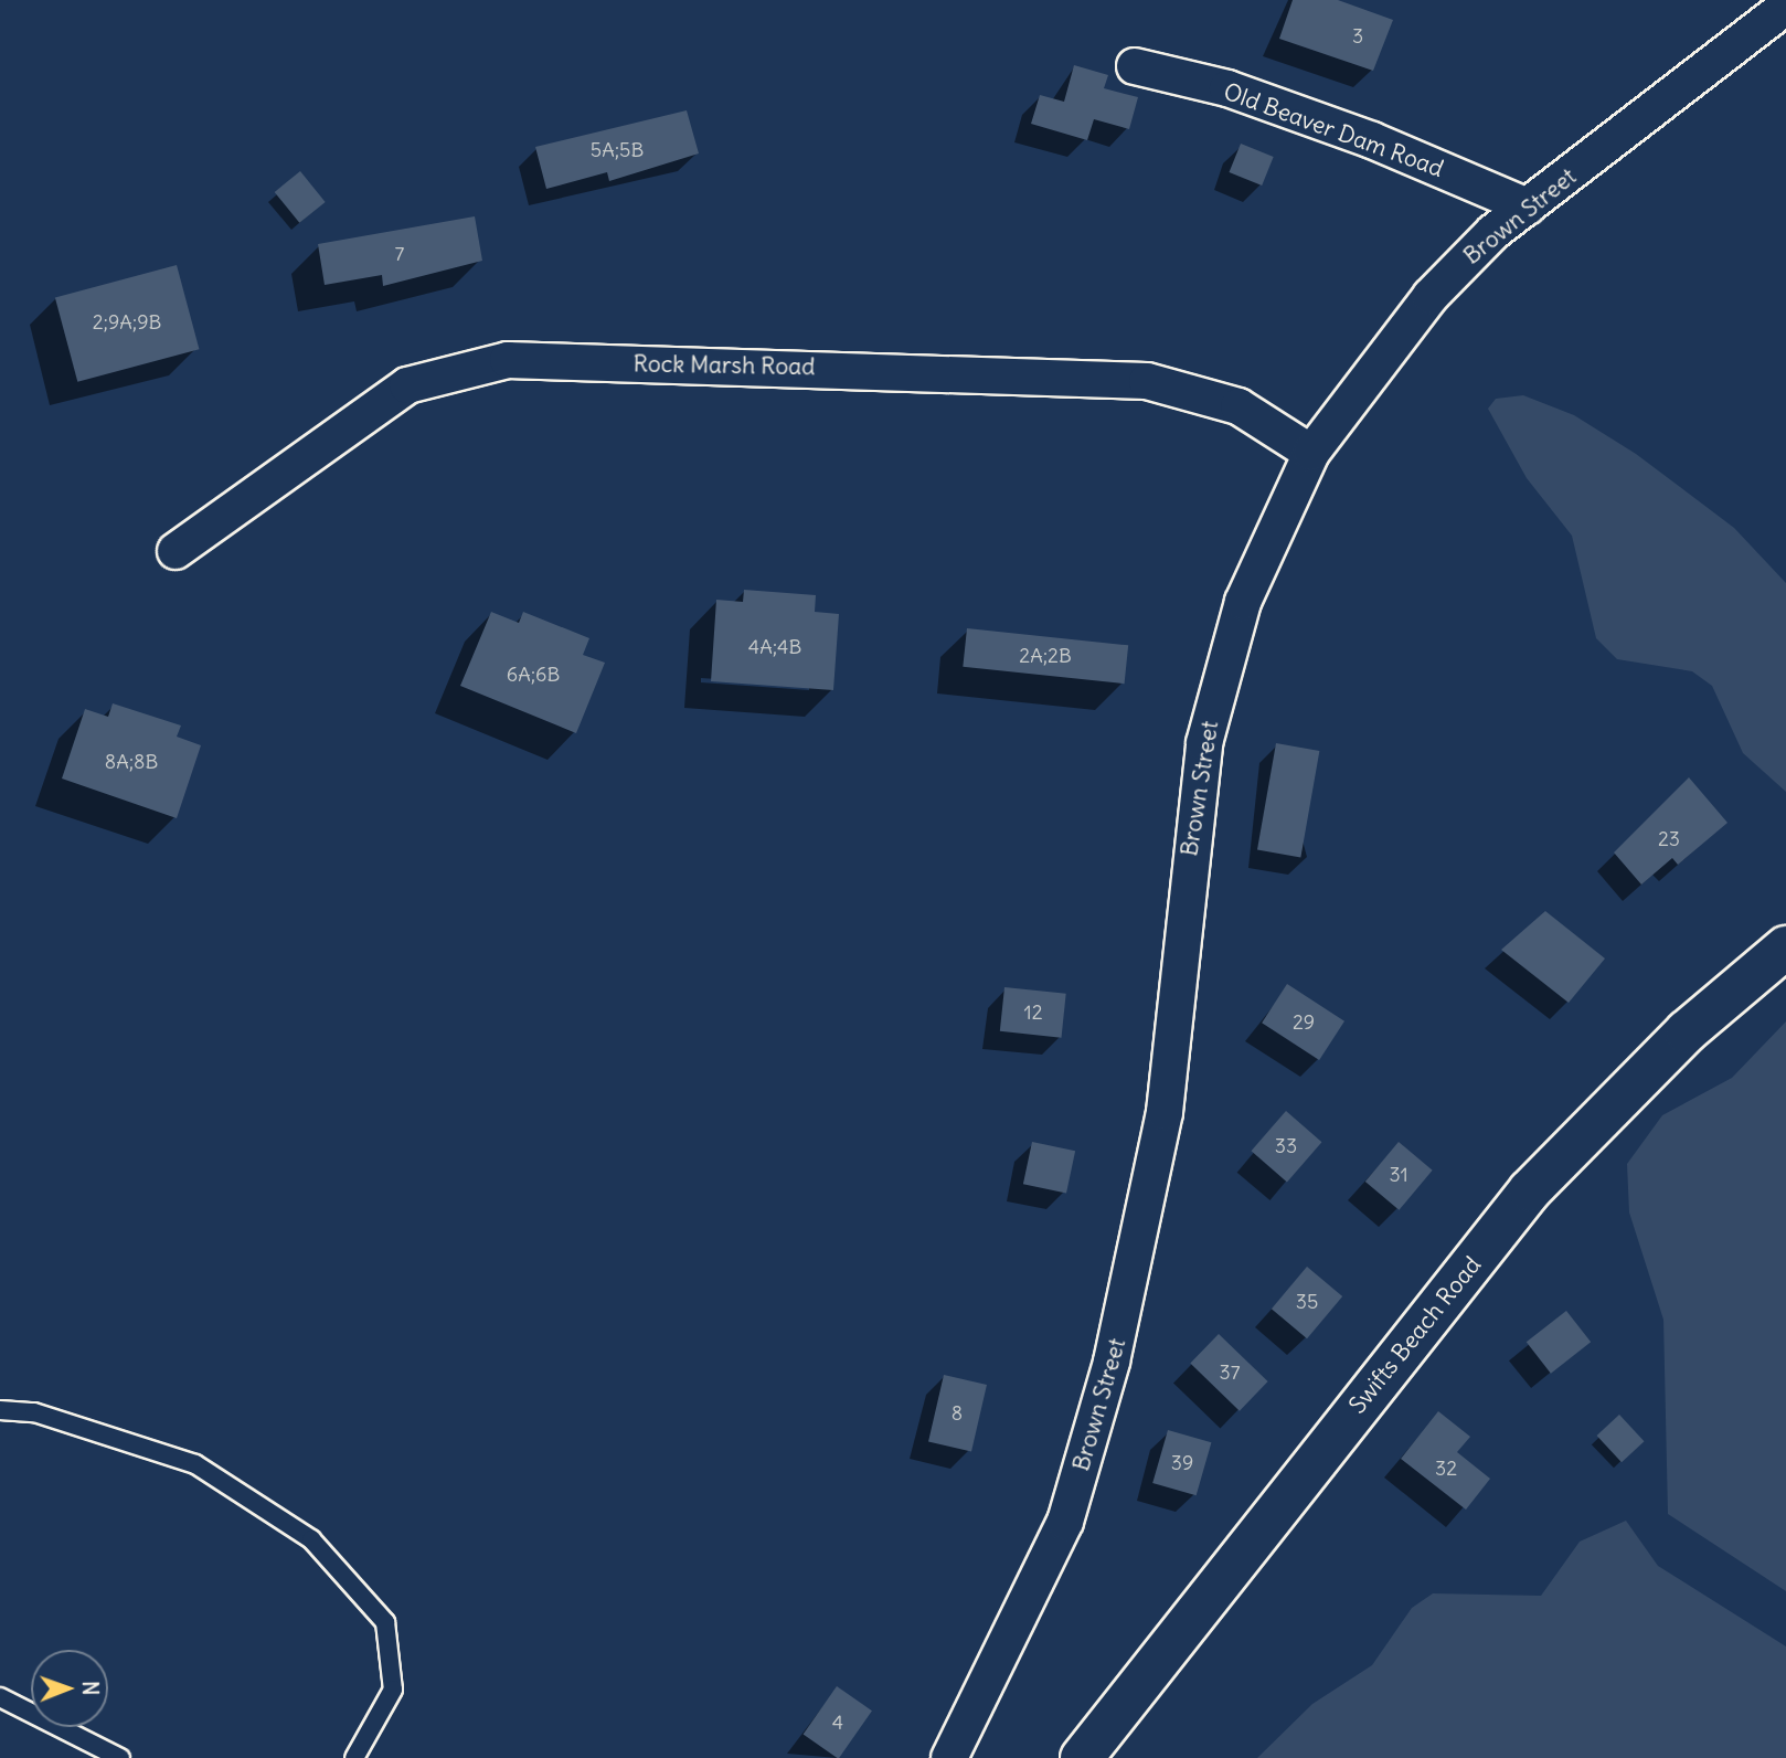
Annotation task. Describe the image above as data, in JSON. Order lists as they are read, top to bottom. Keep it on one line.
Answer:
{"streets":{"street":["Old Beaver Dam Road","Brown Street","Rock Marsh Road","Swifts Beach Road"]},"crossings":[["Old Beaver Dam Road","Brown Street"],["Brown Street","Rock Marsh Road"]],"house_numbers":["3","5A;5B","7","2;9A;9B","4A;4B","2A;2B","6A;6B","8A;8B","23","12","29","33","31","35","37","8","39","32","4"],"north":"right"}
